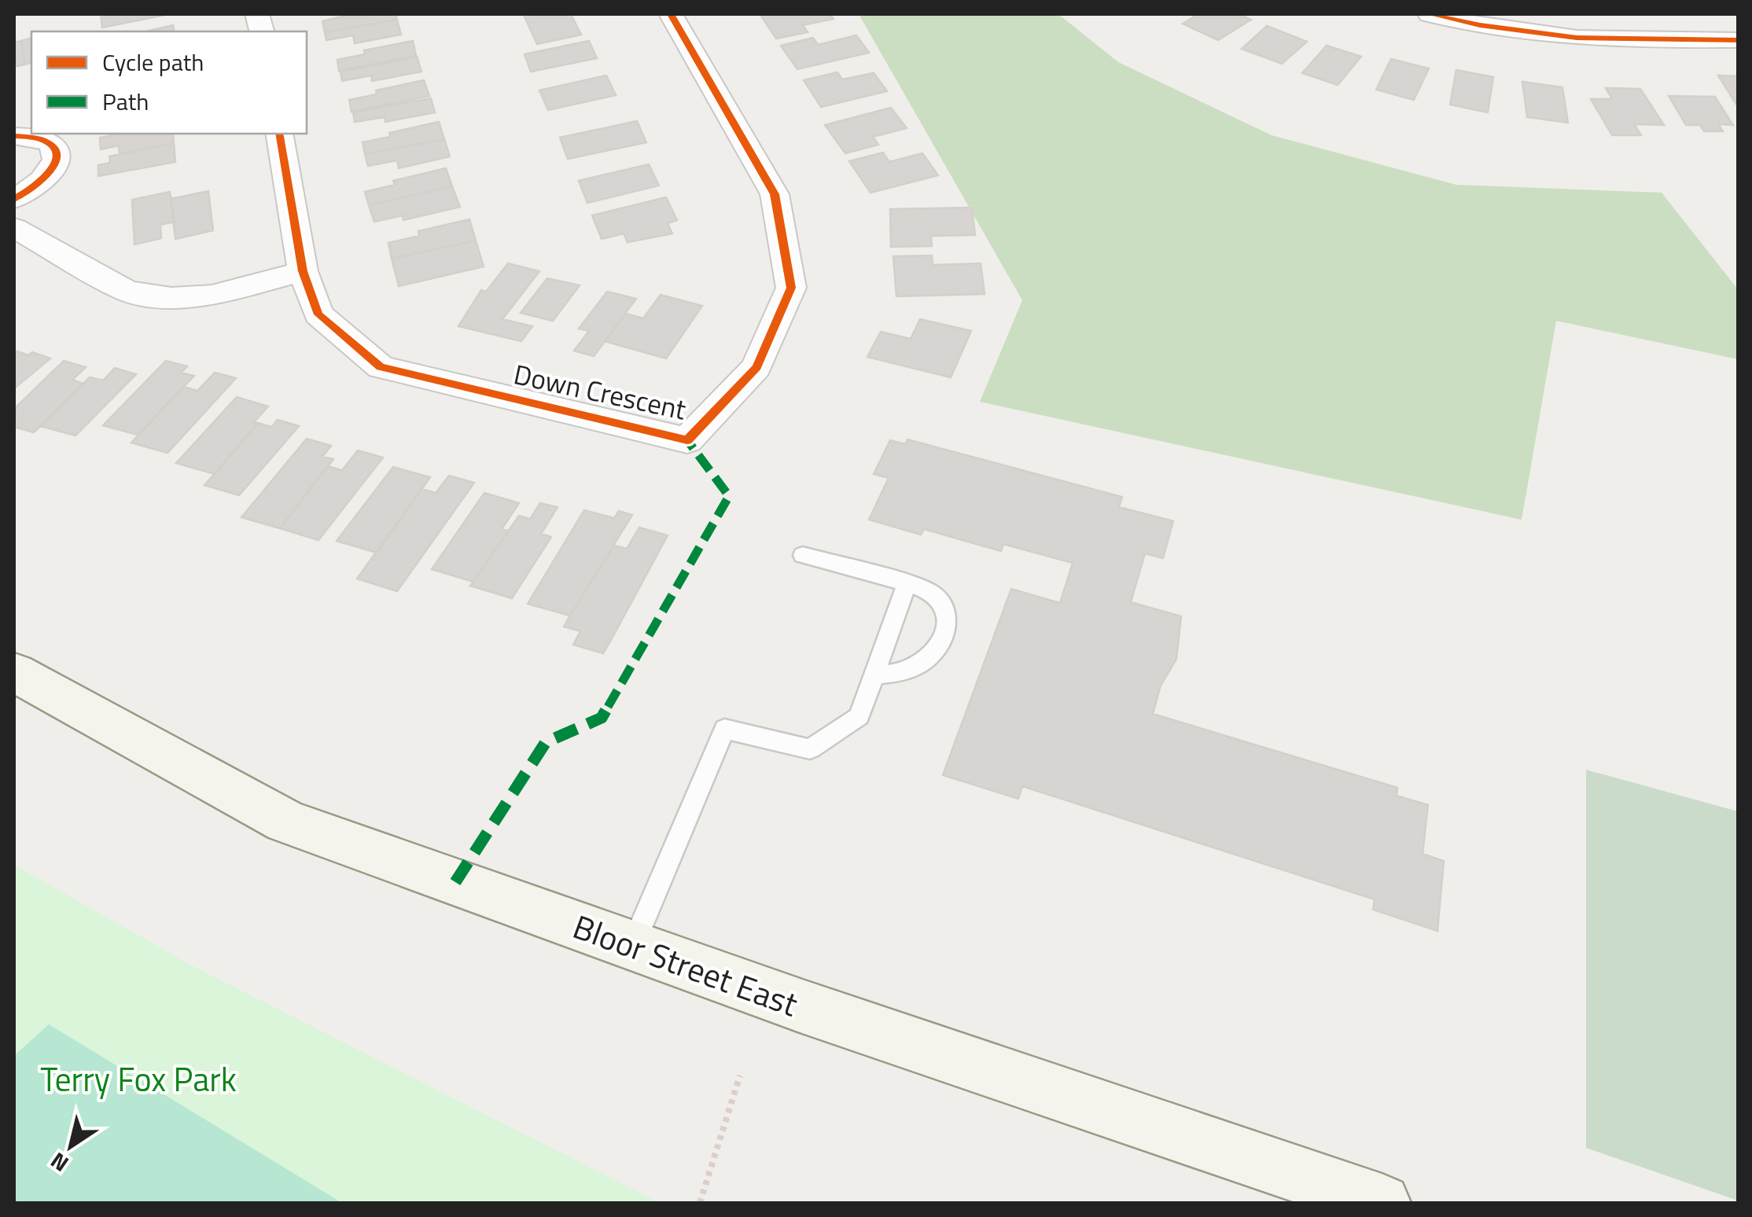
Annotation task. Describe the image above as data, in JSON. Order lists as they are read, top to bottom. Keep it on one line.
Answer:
{"streets":{"main road":["Bloor Street East"],"street":["Down Crescent"]},"parks":["Terry Fox Park"],"legend":["Cycle path","Path"],"north":"bottom left"}
